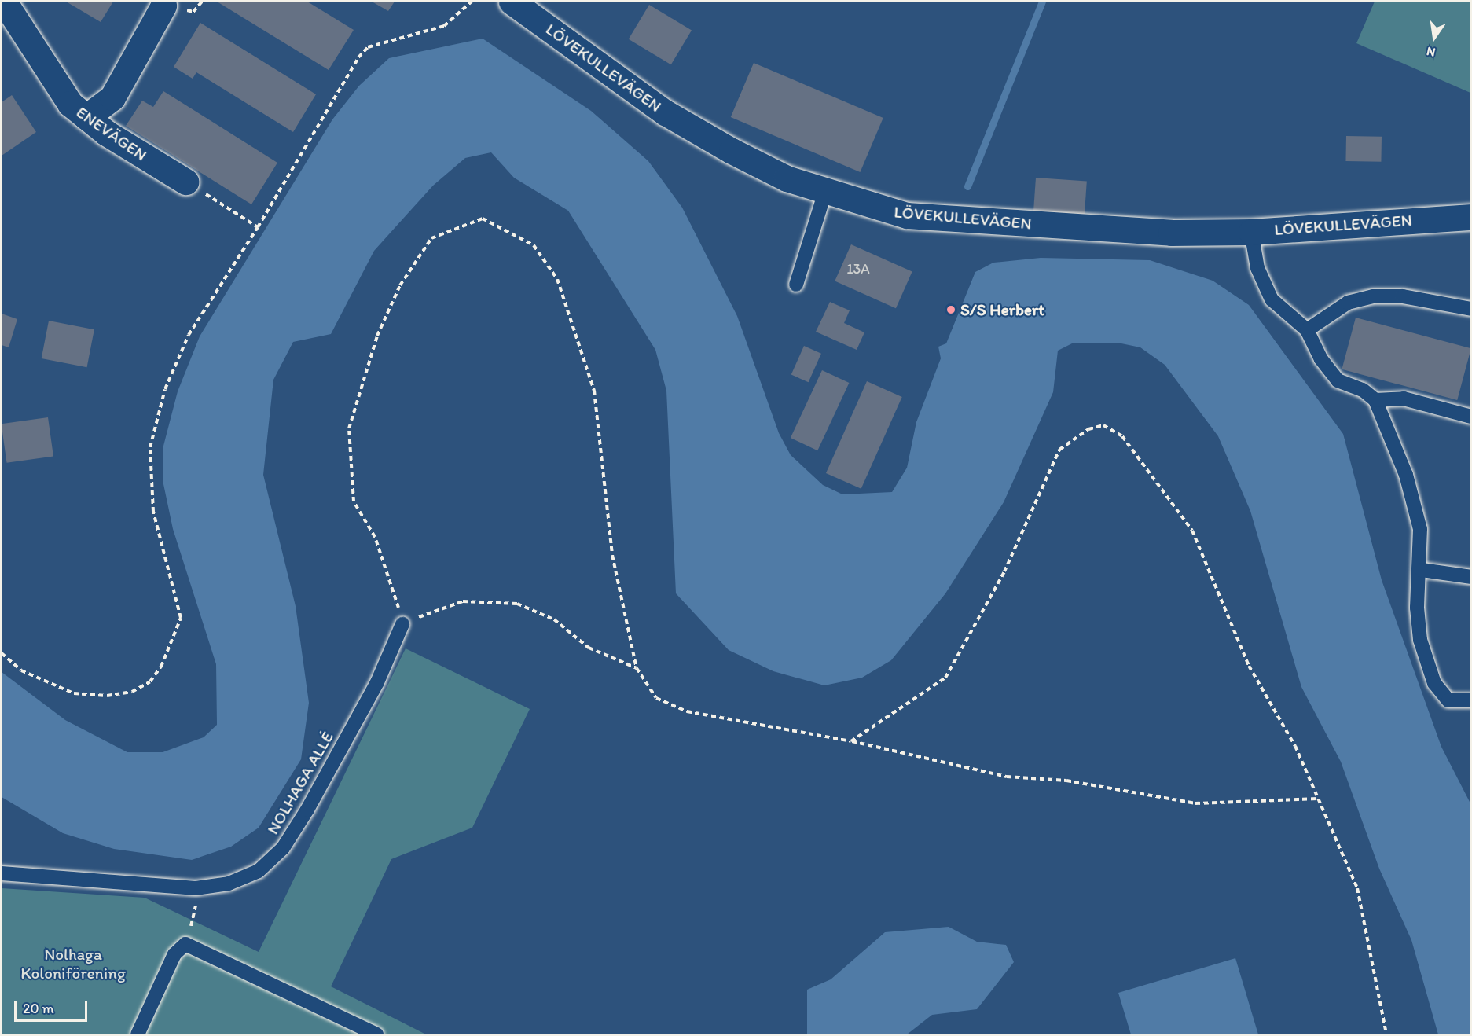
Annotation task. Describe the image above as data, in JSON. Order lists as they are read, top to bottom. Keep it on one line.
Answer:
{"streets":{"street":["LÖVEKULLEVÄGEN","ENEVÄGEN"],"lane":["NOLHAGA ALLÉ"]},"parks":["Nolhaga Koloniförening"],"places":["S/S Herbert"],"house_numbers":["13A"],"scale_bar":"20 m","north":"bottom"}
